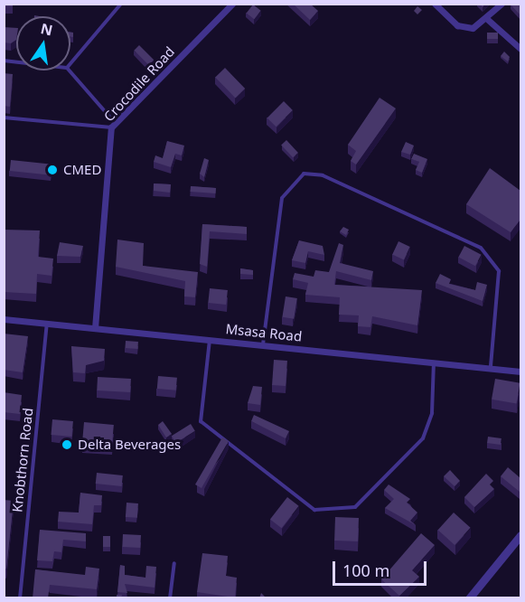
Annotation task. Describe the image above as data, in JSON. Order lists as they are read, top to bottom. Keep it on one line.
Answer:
{"streets":{"street":["Crocodile Road","Msasa Road"],"lane":["Knobthorn Road"]},"crossings":[["Crocodile Road","Msasa Road"],["Msasa Road","Knobthorn Road"]],"places":["CMED","Delta Beverages"],"scale_bar":"100 m","north":"top"}
